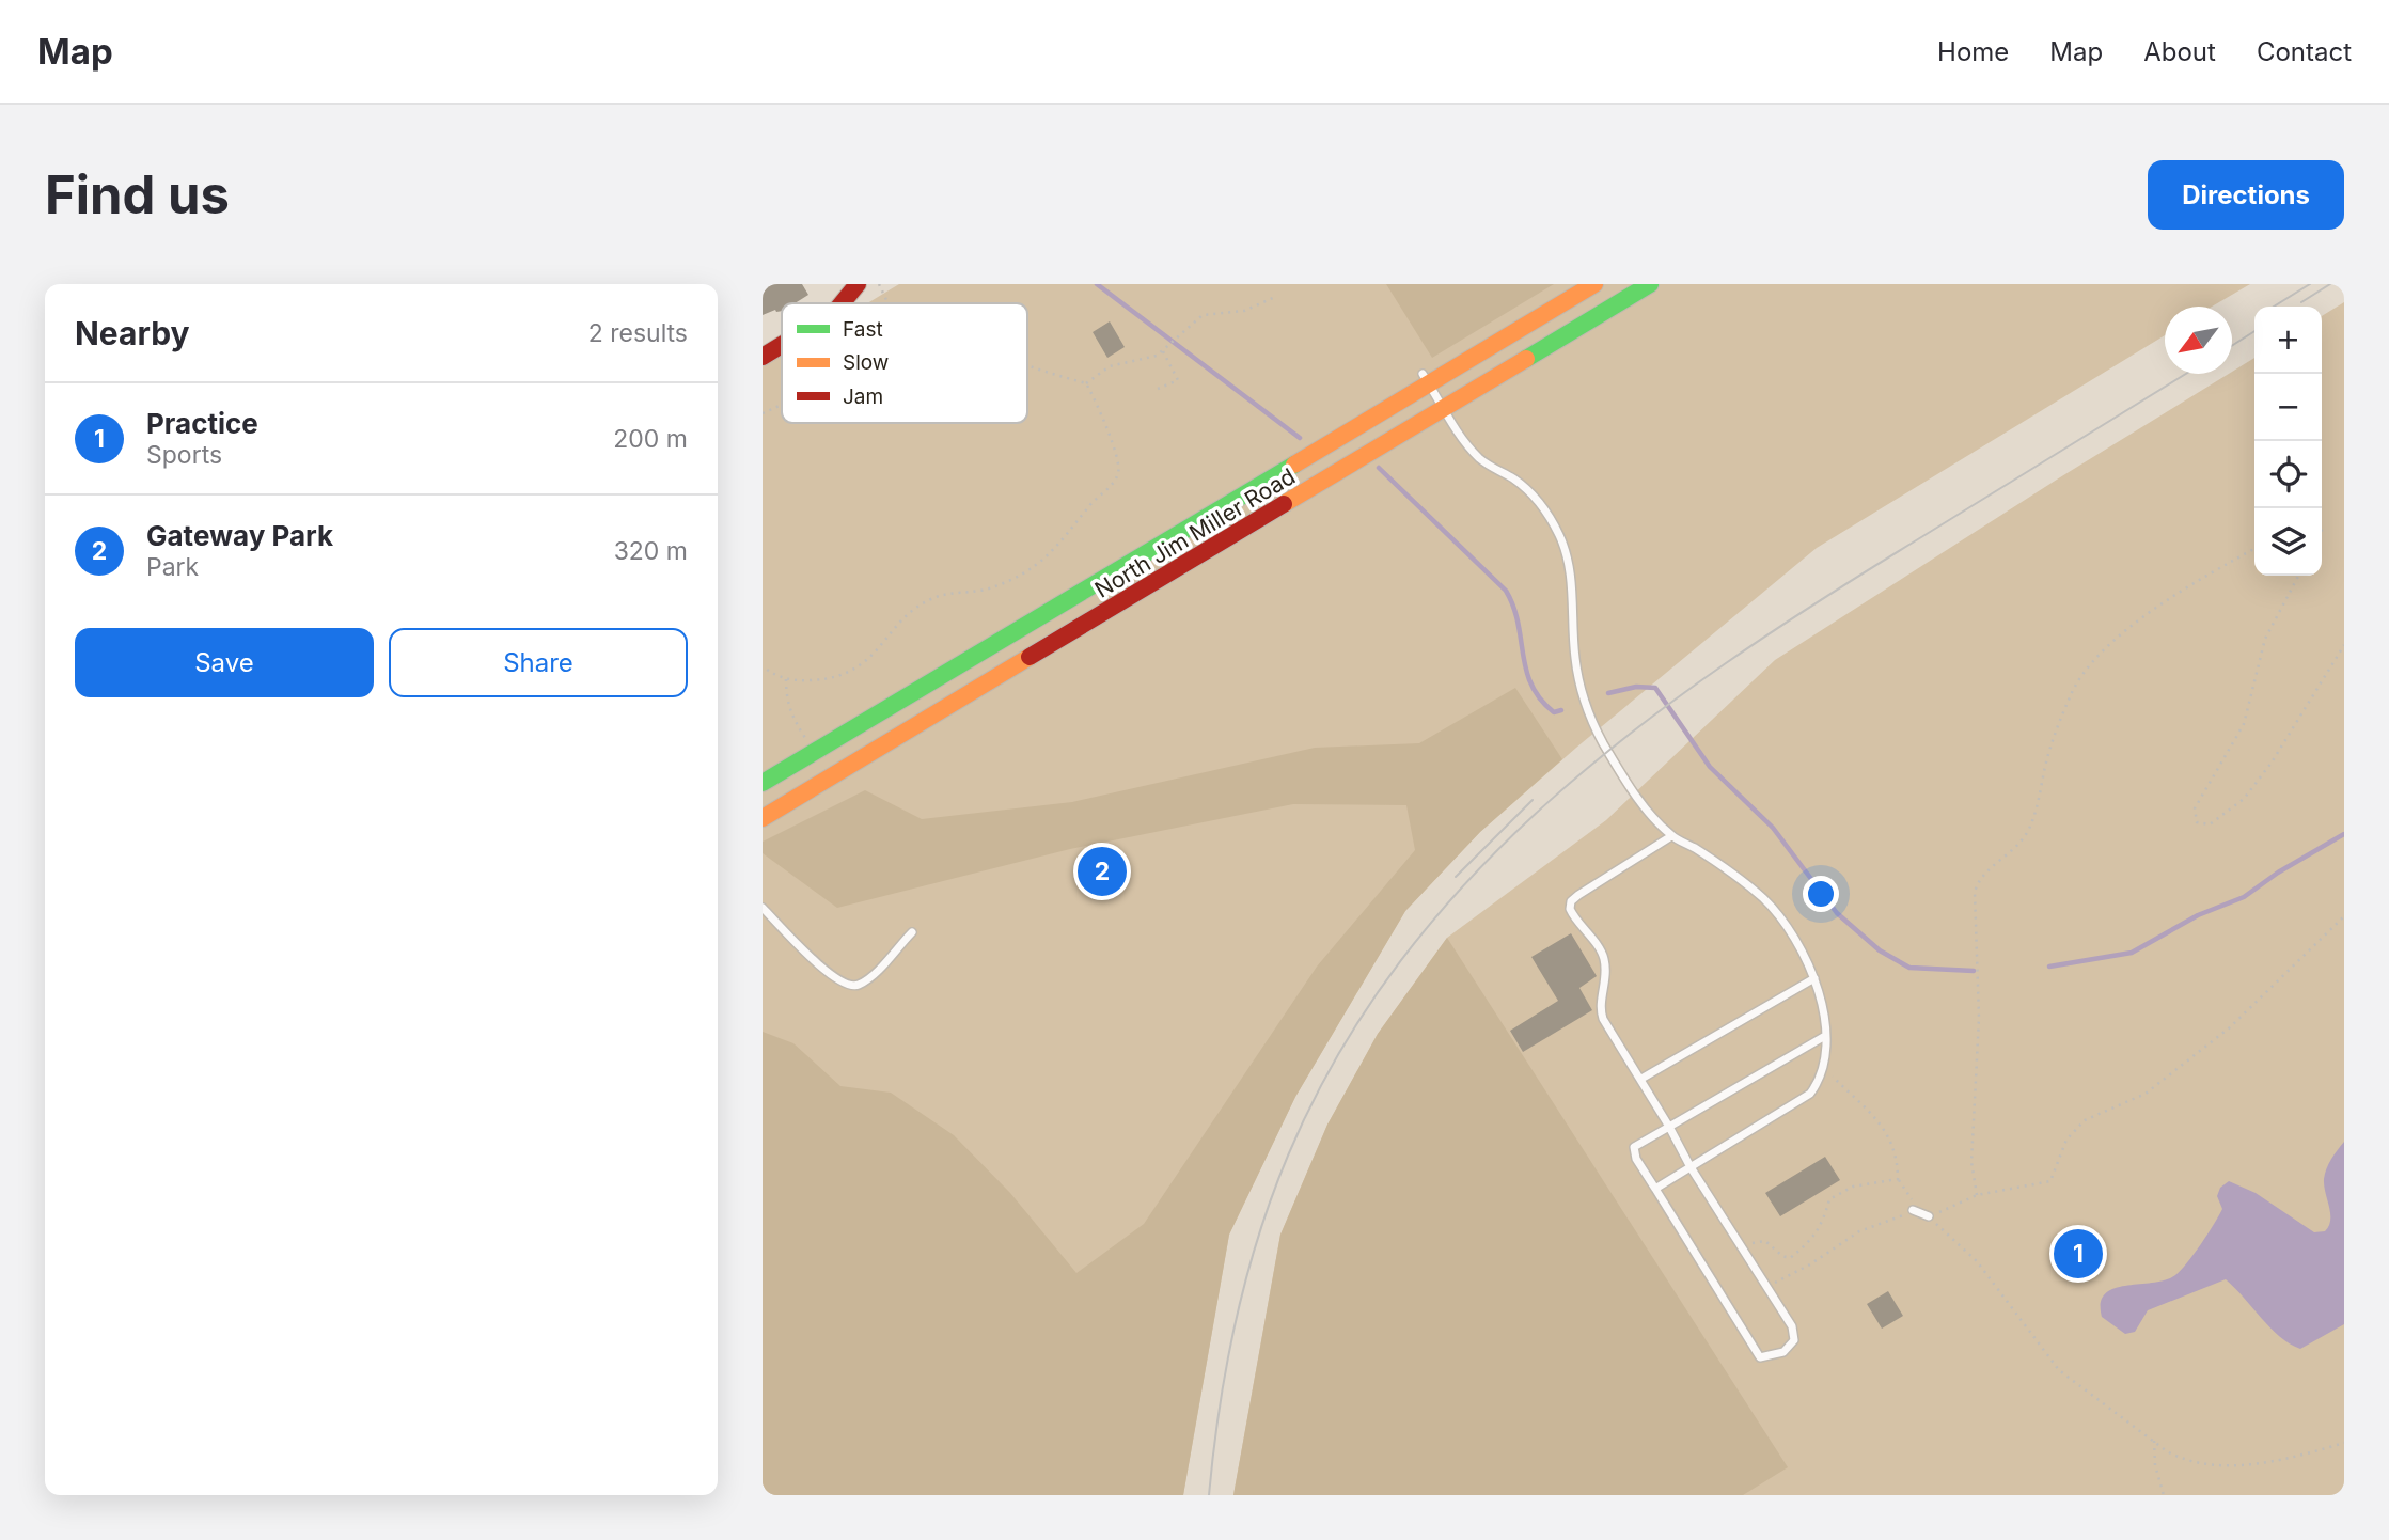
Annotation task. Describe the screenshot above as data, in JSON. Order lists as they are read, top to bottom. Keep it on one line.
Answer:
{"streets":{"main road":["North Jim Miller Road"]},"legend":["Fast","Slow","Jam"],"north":"bottom left","page":{"header":"Map","nav":["Home","Map","About","Contact"],"buttons":["Directions",["Save","Share"]],"title":"Find us","heading":["Nearby","2 results"],"map_buttons":["+","−"],"list":[{"mark":"1","name":"Practice","note":"Sports","value":"200 m"},{"mark":"2","name":"Gateway Park","note":"Park","value":"320 m"}],"pins":["2","1"]}}
